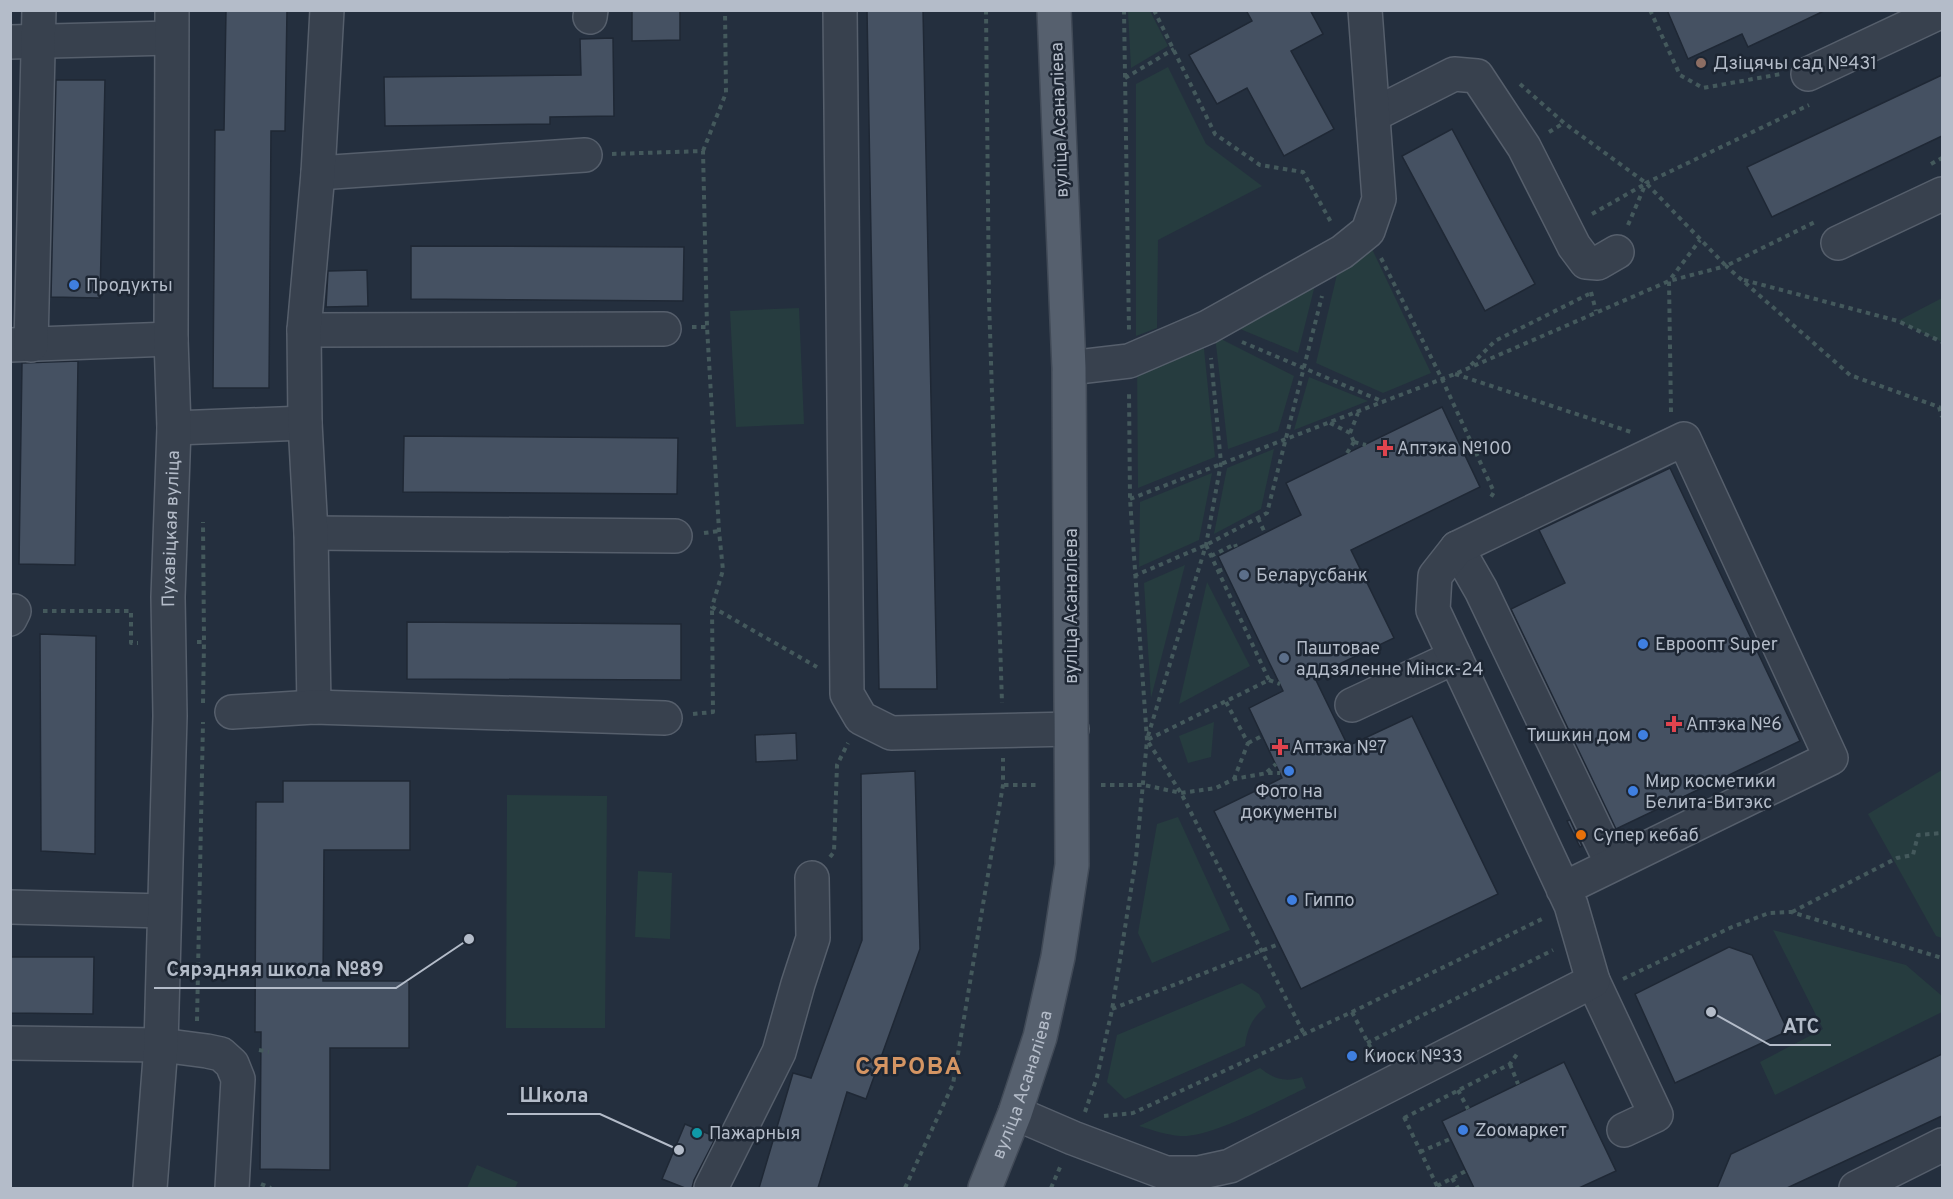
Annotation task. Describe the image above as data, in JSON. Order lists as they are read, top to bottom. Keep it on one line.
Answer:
{"streets":{"main road":["вуліца Асаналіева"],"street":["Пухавіцкая вуліца"]},"districts":["СЯРОВА"],"places":{"other":["Дзіцячы сад №431","Продукты","Беларусбанк","Евроопт Super","Паштовае аддзяленне Мінск-24","Тишкин дом","Фото на документы","Мир косметики Белита-Витэкс","Супер кебаб","Гиппо","Сярэдняя школа №89","АТС","Киоск №33","Zooмаркет","Пажарныя","Школа"],"health":["Аптэка №100","Аптэка №6","Аптэка №7"]}}
